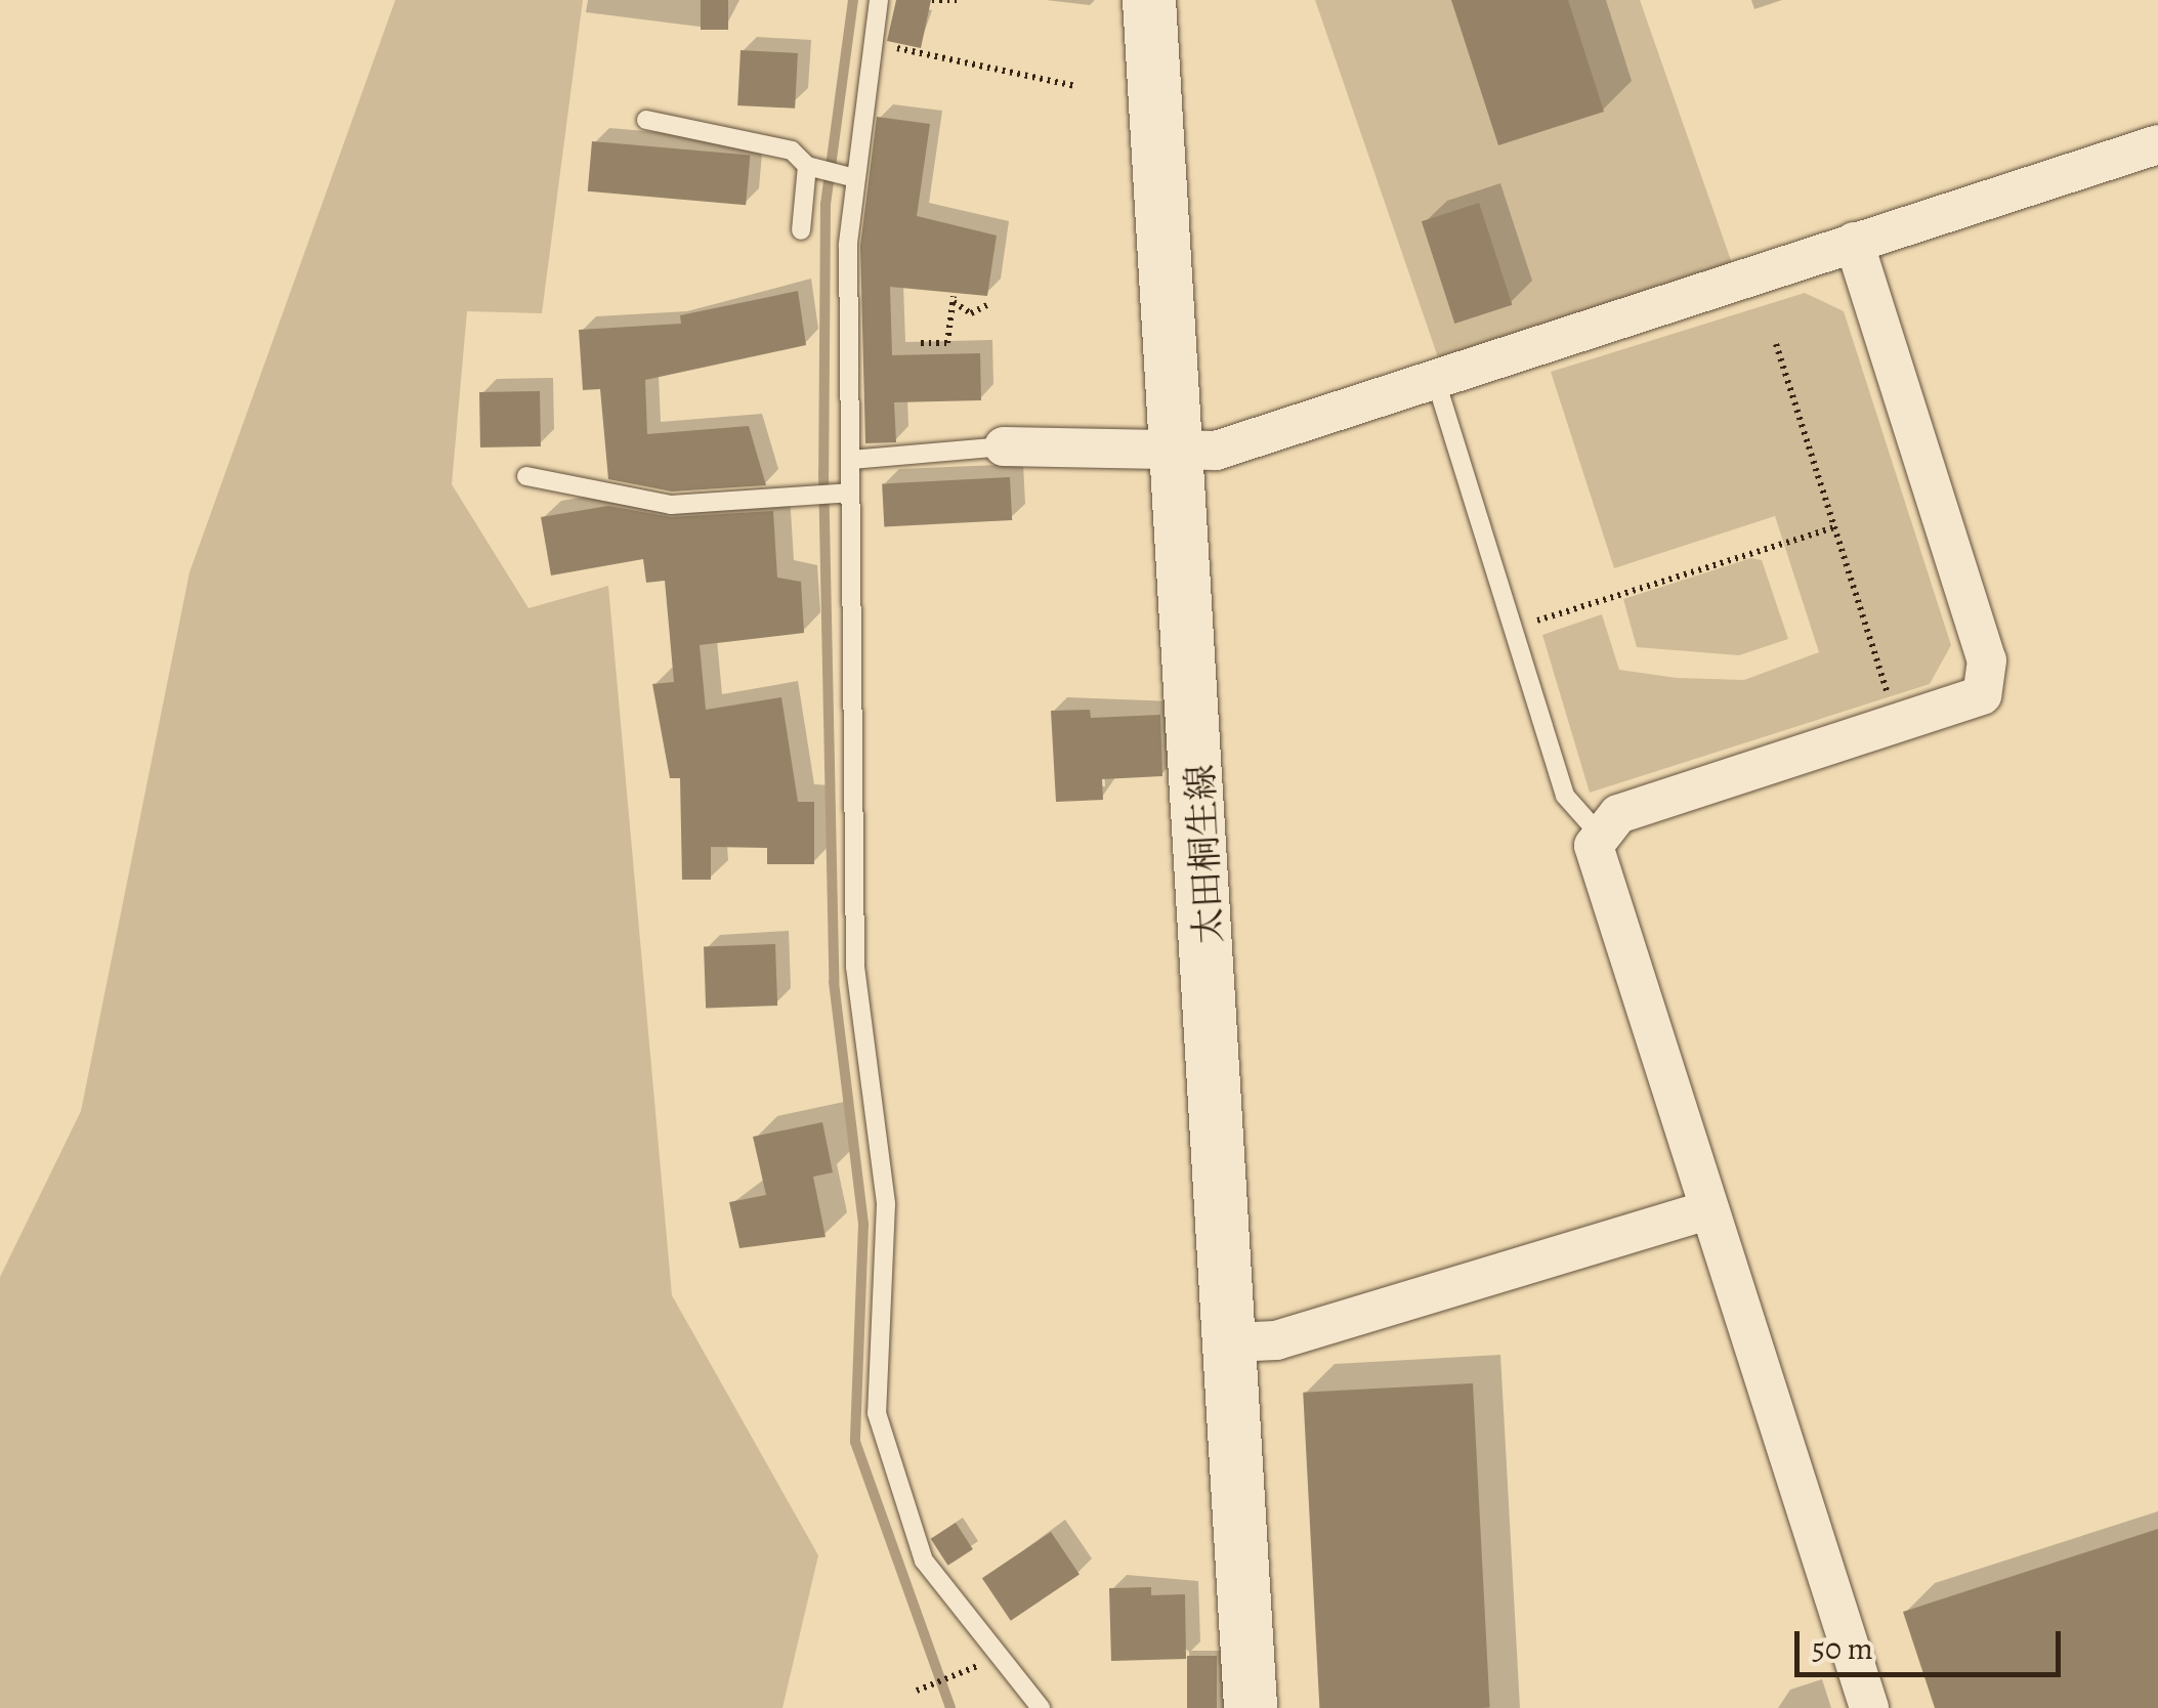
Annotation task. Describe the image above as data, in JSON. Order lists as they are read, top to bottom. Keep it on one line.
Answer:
{"streets":{"main road":["太田桐生線"]},"scale_bar":"50 m"}
